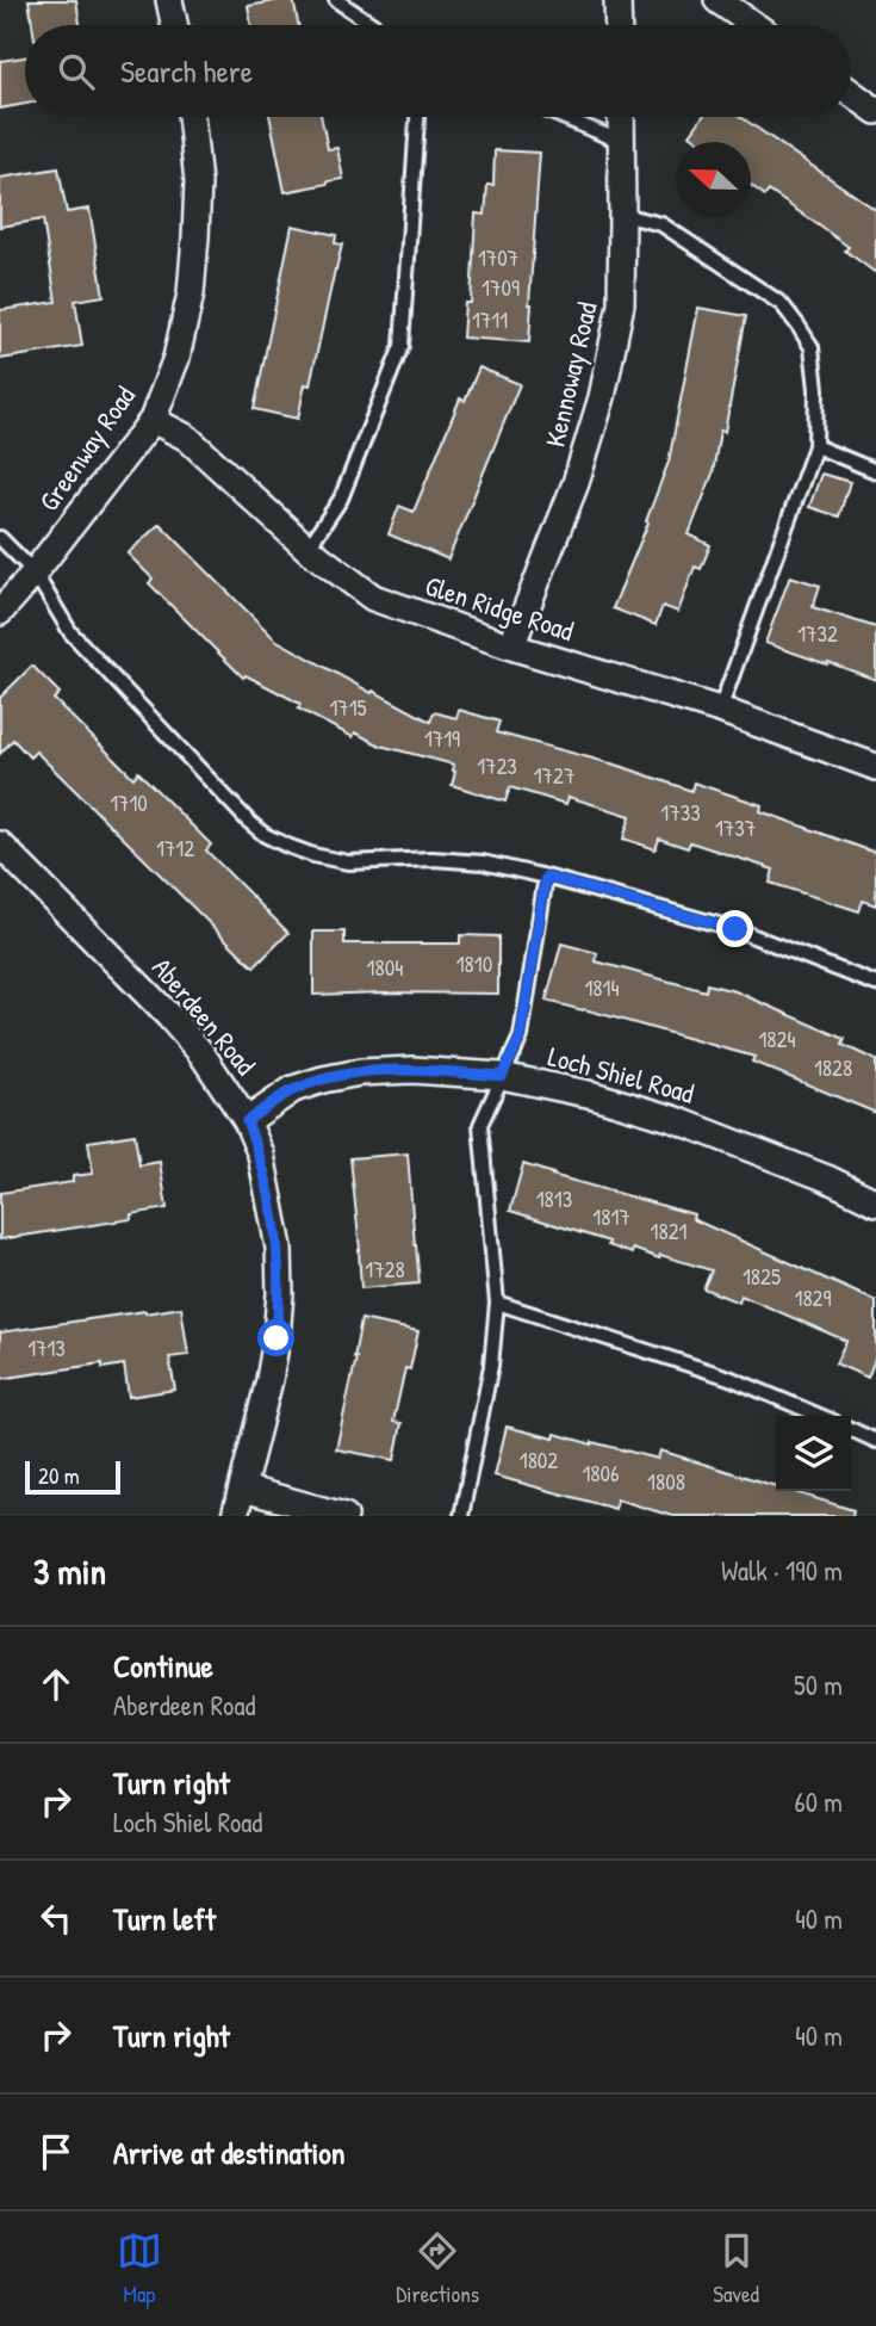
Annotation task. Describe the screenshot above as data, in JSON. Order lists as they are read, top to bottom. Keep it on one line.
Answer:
{"streets":{"street":["Kennoway Road","Greenway Road","Glen Ridge Road","Aberdeen Road","Loch Shiel Road"]},"crossings":[["Kennoway Road","Glen Ridge Road"],["Greenway Road","Glen Ridge Road"],["Aberdeen Road","Loch Shiel Road"]],"house_numbers":["1707","1709","1711","1732","1715","1719","1723","1727","1710","1733","1737","1712","1810","1804","1814","1824","1828","1813","1817","1821","1728","1825","1829","1713","1802","1806","1808"],"scale_bar":"20 m","north":"left","page":{"search":"Search here","scale":"20 m","heading":["3 min","Walk · 190 m"],"list":[["Continue","Aberdeen Road","50 m"],["Turn right","Loch Shiel Road","60 m"],["Turn left","40 m"],["Turn right","40 m"],"Arrive at destination"],"nav":["Map","Directions","Saved"]}}
